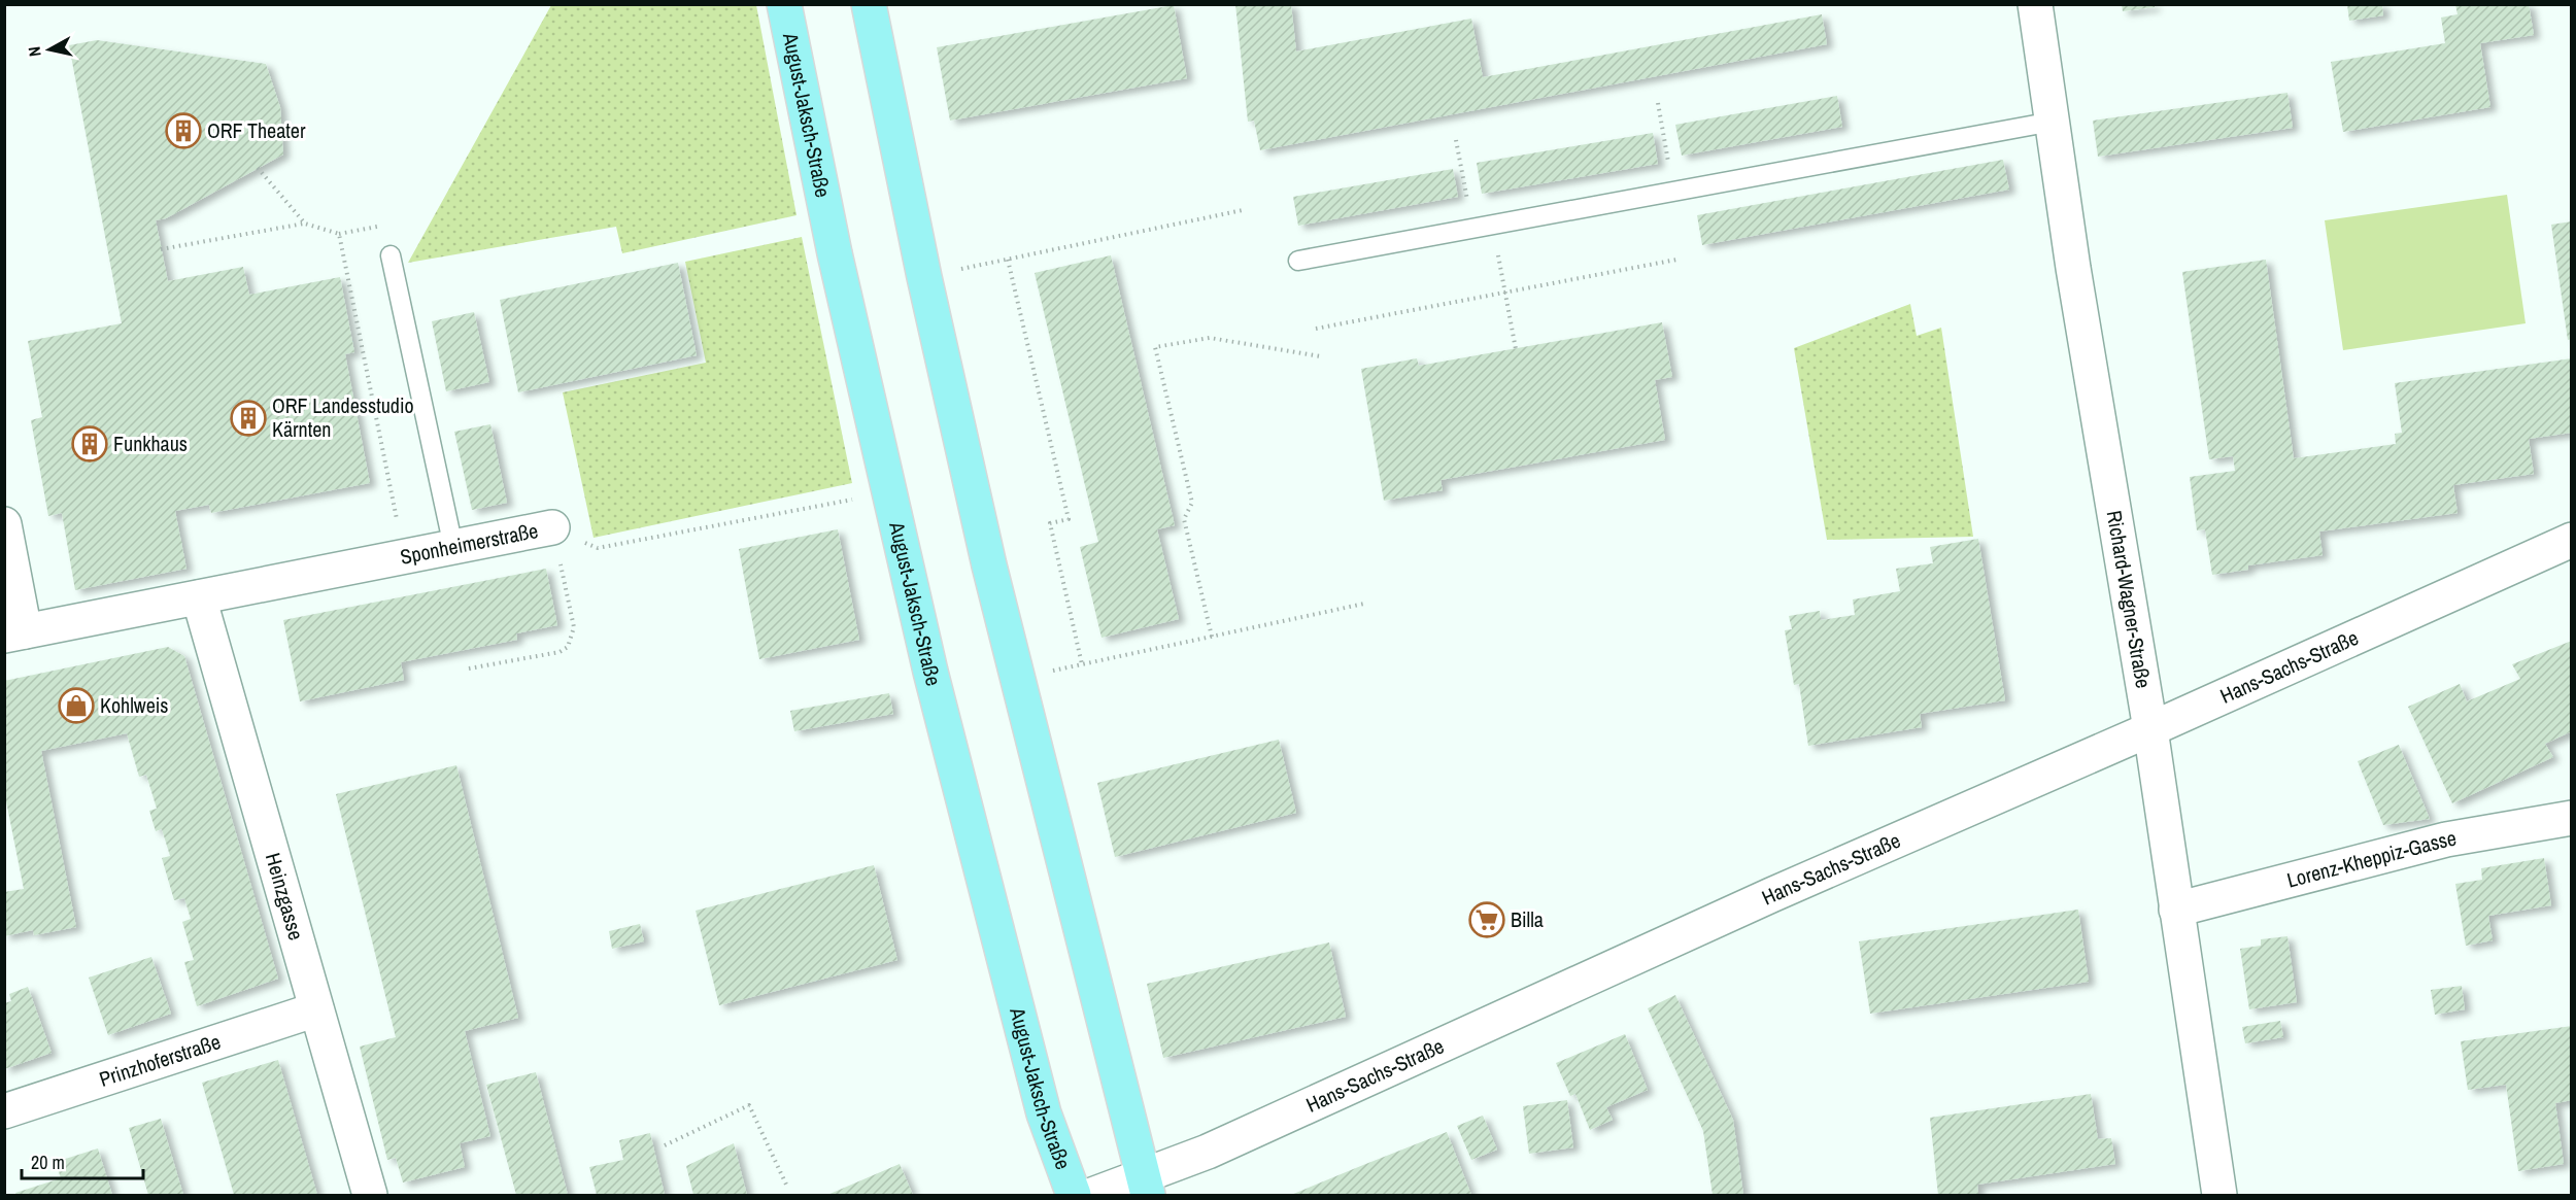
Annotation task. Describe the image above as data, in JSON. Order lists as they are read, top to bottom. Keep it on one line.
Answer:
{"streets":{"main road":["August-Jaksch-Straße"],"street":["Sponheimerstraße","Richard-Wagner-Straße","Hans-Sachs-Straße","Lorenz-Kheppiz-Gasse","Heinzgasse","Prinzhoferstraße"]},"crossings":[["August-Jaksch-Straße","Sponheimerstraße"],["Sponheimerstraße","Heinzgasse"],["Richard-Wagner-Straße","Hans-Sachs-Straße"],["Richard-Wagner-Straße","Lorenz-Kheppiz-Gasse"],["Heinzgasse","Prinzhoferstraße"]],"places":{"building":["ORF Theater","ORF Landesstudio Kärnten","Funkhaus"],"shop":["Kohlweis"],"supermarket":["Billa"]},"scale_bar":"20 m","north":"left"}
